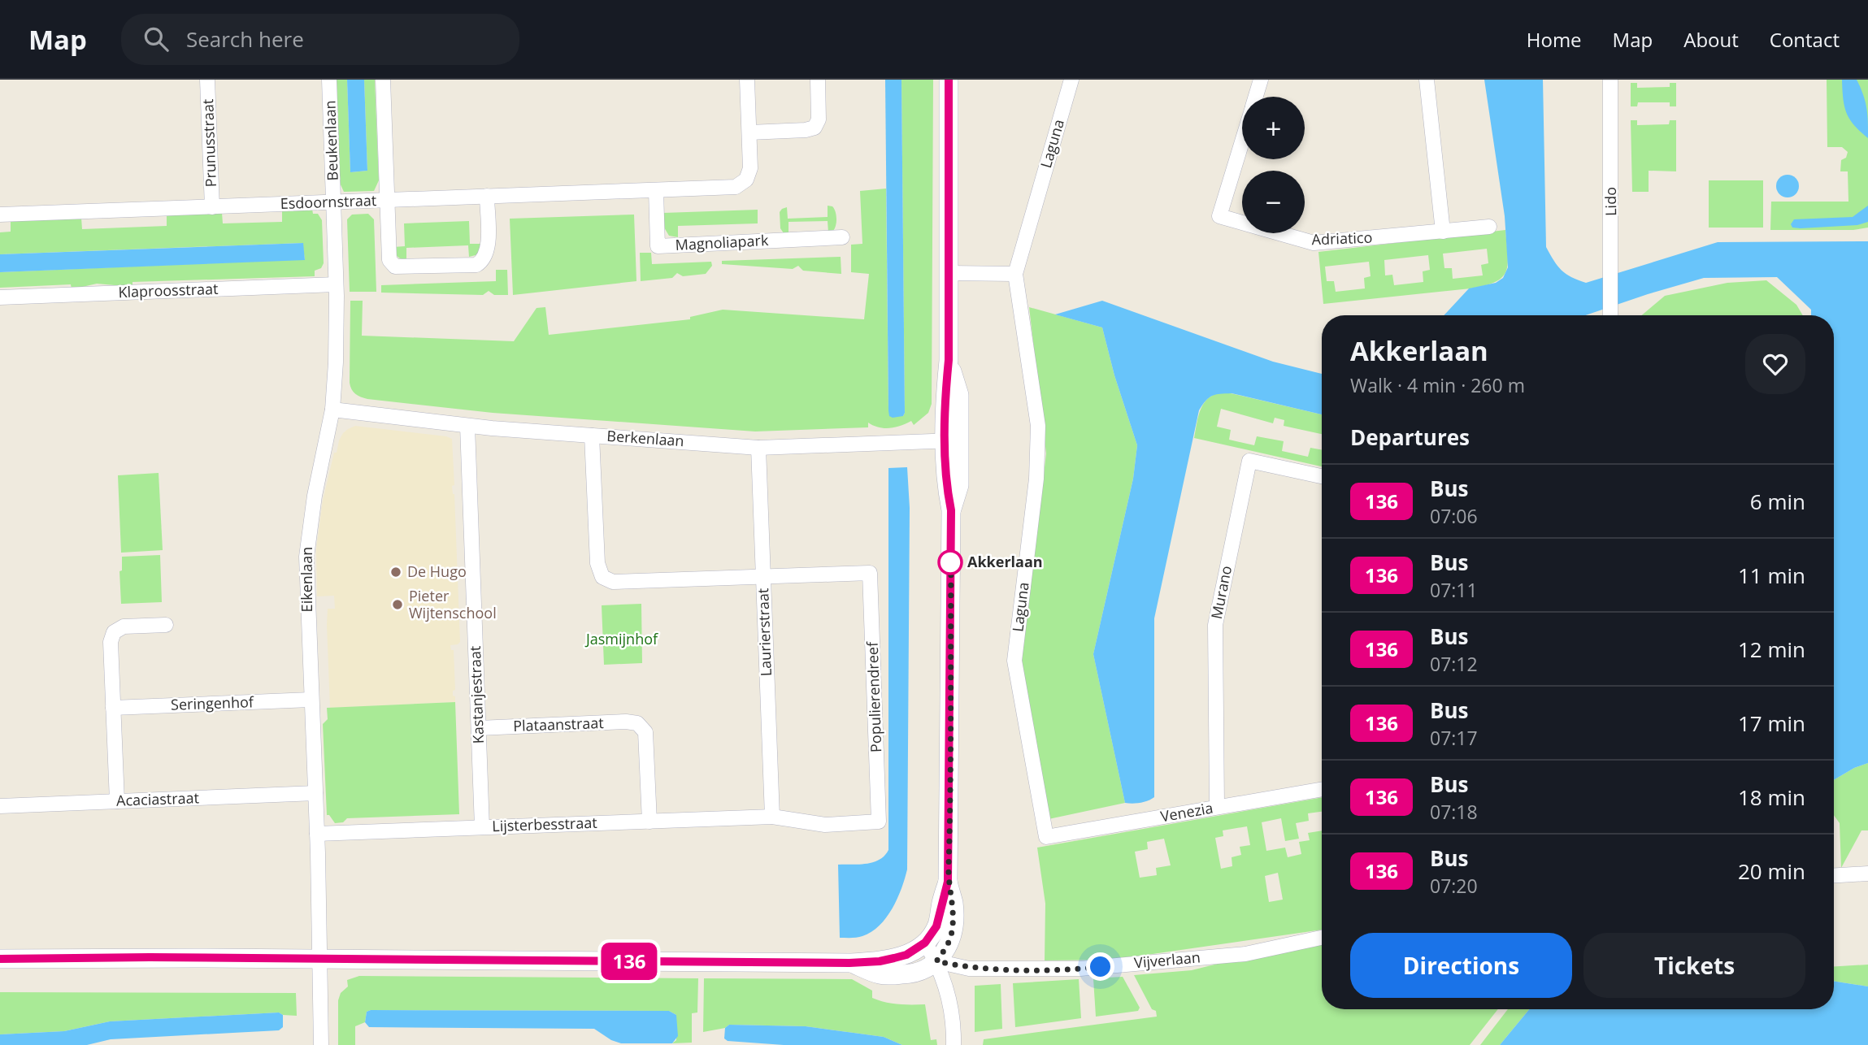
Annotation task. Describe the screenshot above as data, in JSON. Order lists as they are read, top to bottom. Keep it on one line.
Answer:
{"streets":{"street":["Beukenlaan","Prunusstraat","Laguna","Lido","Esdoornstraat","Adriatico","Magnoliapark","Klaproosstraat","Berkenlaan","Eikenlaan","Murano","Laurierstraat","Kastanjestraat","Populierendreef","Seringenhof","Plataanstraat","Acaciastraat","Venezia","Lijsterbesstraat","Vijverlaan"]},"crossings":[["Beukenlaan","Esdoornstraat"],["Beukenlaan","Eikenlaan"],["Prunusstraat","Esdoornstraat"],["Laguna","Venezia"],["Esdoornstraat","Magnoliapark"],["Esdoornstraat","Eikenlaan"],["Klaproosstraat","Eikenlaan"],["Berkenlaan","Eikenlaan"],["Berkenlaan","Laurierstraat"],["Berkenlaan","Kastanjestraat"],["Eikenlaan","Seringenhof"],["Eikenlaan","Acaciastraat"],["Eikenlaan","Lijsterbesstraat"],["Murano","Venezia"],["Laurierstraat","Populierendreef"],["Laurierstraat","Lijsterbesstraat"],["Kastanjestraat","Plataanstraat"],["Kastanjestraat","Lijsterbesstraat"],["Populierendreef","Lijsterbesstraat"],["Plataanstraat","Lijsterbesstraat"]],"parks":["Jasmijnhof"],"places":["Akkerlaan","De Hugo","Pieter Wijtenschool"],"lines":["bus line 136"],"page":{"header":"Map","search":"Search here","nav":["Home","Map","About","Contact"],"on_map":"136","map_buttons":["+","−"],"heading":[["Akkerlaan","Walk · 4 min · 260 m"],"Departures"],"list":[{"mark":"136","name":"Bus","note":"07:06","value":"6 min"},{"mark":"136","name":"Bus","note":"07:11","value":"11 min"},{"mark":"136","name":"Bus","note":"07:12","value":"12 min"},{"mark":"136","name":"Bus","note":"07:17","value":"17 min"},{"mark":"136","name":"Bus","note":"07:18","value":"18 min"},{"mark":"136","name":"Bus","note":"07:20","value":"20 min"}],"buttons":["Directions","Tickets"]}}
